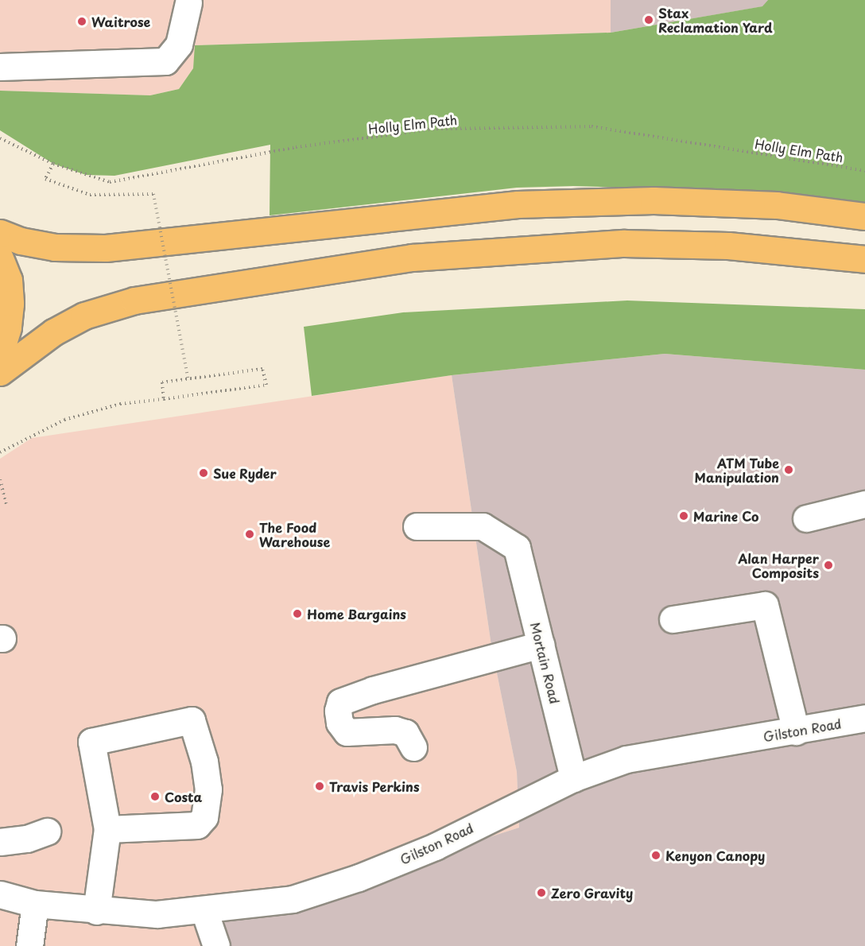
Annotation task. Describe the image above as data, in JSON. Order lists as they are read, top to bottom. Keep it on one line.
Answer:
{"streets":{"street":["Mortain Road","Gilston Road"],"path":["Holly Elm Path"]},"crossings":[["Mortain Road","Gilston Road"]],"places":["Stax Reclamation Yard","Waitrose","ATM Tube Manipulation","Sue Ryder","Marine Co","The Food Warehouse","Alan Harper Composits","Home Bargains","Travis Perkins","Costa","Kenyon Canopy","Zero Gravity"]}
